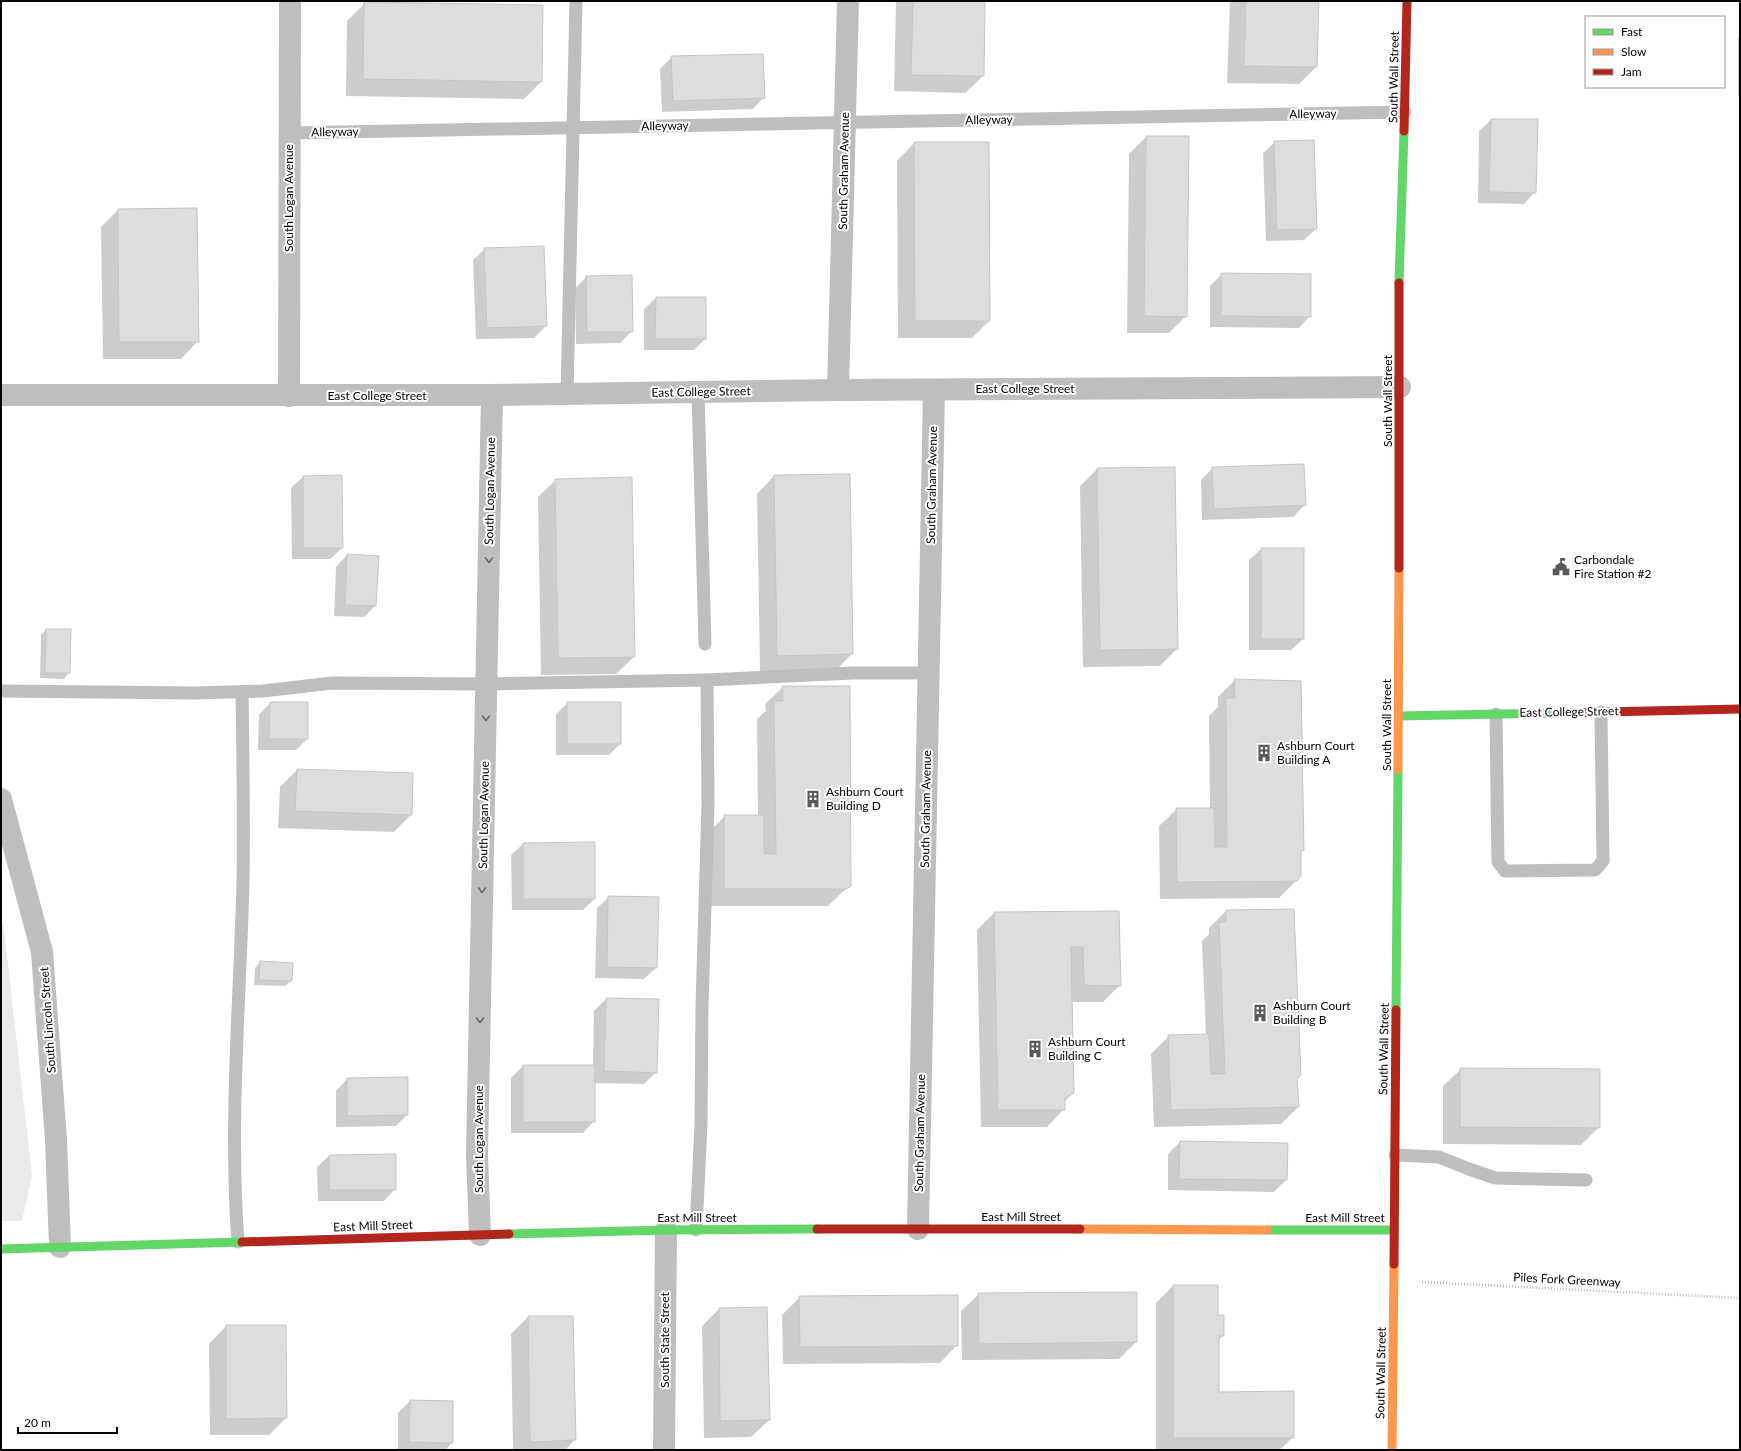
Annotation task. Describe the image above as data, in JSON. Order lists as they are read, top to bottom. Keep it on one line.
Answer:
{"streets":{"main road":["South Wall Street","East College Street","East Mill Street"],"street":["South Graham Avenue","South Logan Avenue","South Lincoln Street","South State Street"],"lane":["Alleyway"],"path":["Piles Fork Greenway"]},"crossings":[["South Wall Street","Alleyway"],["South Wall Street","East College Street"],["South Wall Street","East Mill Street"],["South Wall Street","Piles Fork Greenway"],["Alleyway","South Graham Avenue"],["Alleyway","South Logan Avenue"],["South Graham Avenue","East College Street"],["South Graham Avenue","East Mill Street"],["South Logan Avenue","East College Street"],["South Logan Avenue","East Mill Street"],["South Lincoln Street","East Mill Street"],["East Mill Street","South State Street"]],"one_way":["South Logan Avenue"],"places":{"public building":["Carbondale Fire Station #2"],"building":["Ashburn Court Building A","Ashburn Court Building D","Ashburn Court Building B","Ashburn Court Building C"]},"legend":["Fast","Slow","Jam"],"scale_bar":"20 m"}
